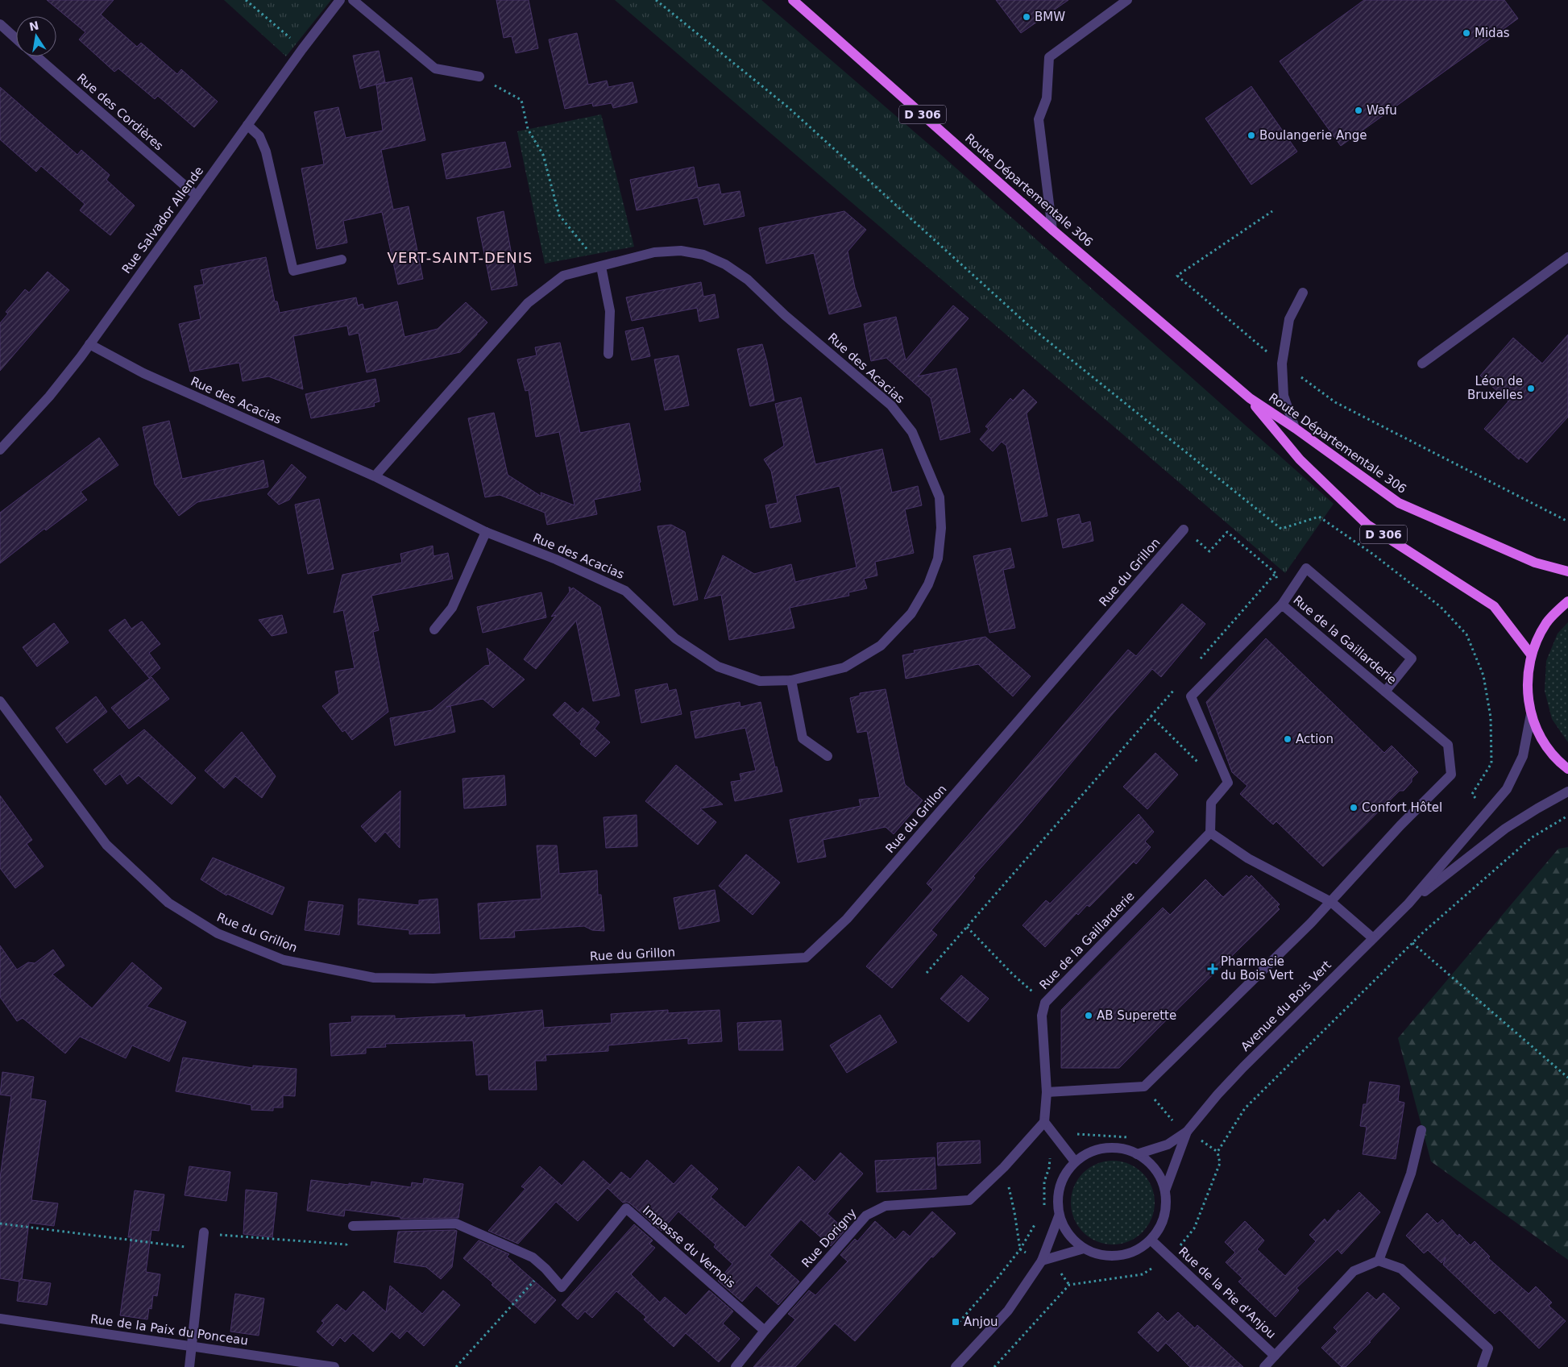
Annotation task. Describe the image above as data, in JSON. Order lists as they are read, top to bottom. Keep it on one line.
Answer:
{"streets":{"main road":["D 306","Route Départementale 306"],"street":["Rue des Cordières","Rue Salvador Allende","Rue des Acacias","Rue du Grillon","Rue de la Gaillarderie","Avenue du Bois Vert","Rue Dorigny","Impasse du Vernois","Rue de la Pie d'Anjou","Rue de la Paix du Ponceau"]},"crossings":[["Rue des Cordières","Rue Salvador Allende"],["Rue Salvador Allende","Rue des Acacias"],["Rue de la Gaillarderie","Rue Dorigny"],["Avenue du Bois Vert","Rue de la Pie d'Anjou"],["Rue Dorigny","Impasse du Vernois"]],"districts":["VERT-SAINT-DENIS"],"places":{"other":["BMW","Midas","Wafu","Boulangerie Ange","Léon de Bruxelles","Action","Confort Hôtel","AB Superette"],"health":["Pharmacie du Bois Vert"],"transit":["Anjou"]},"north":"top"}
